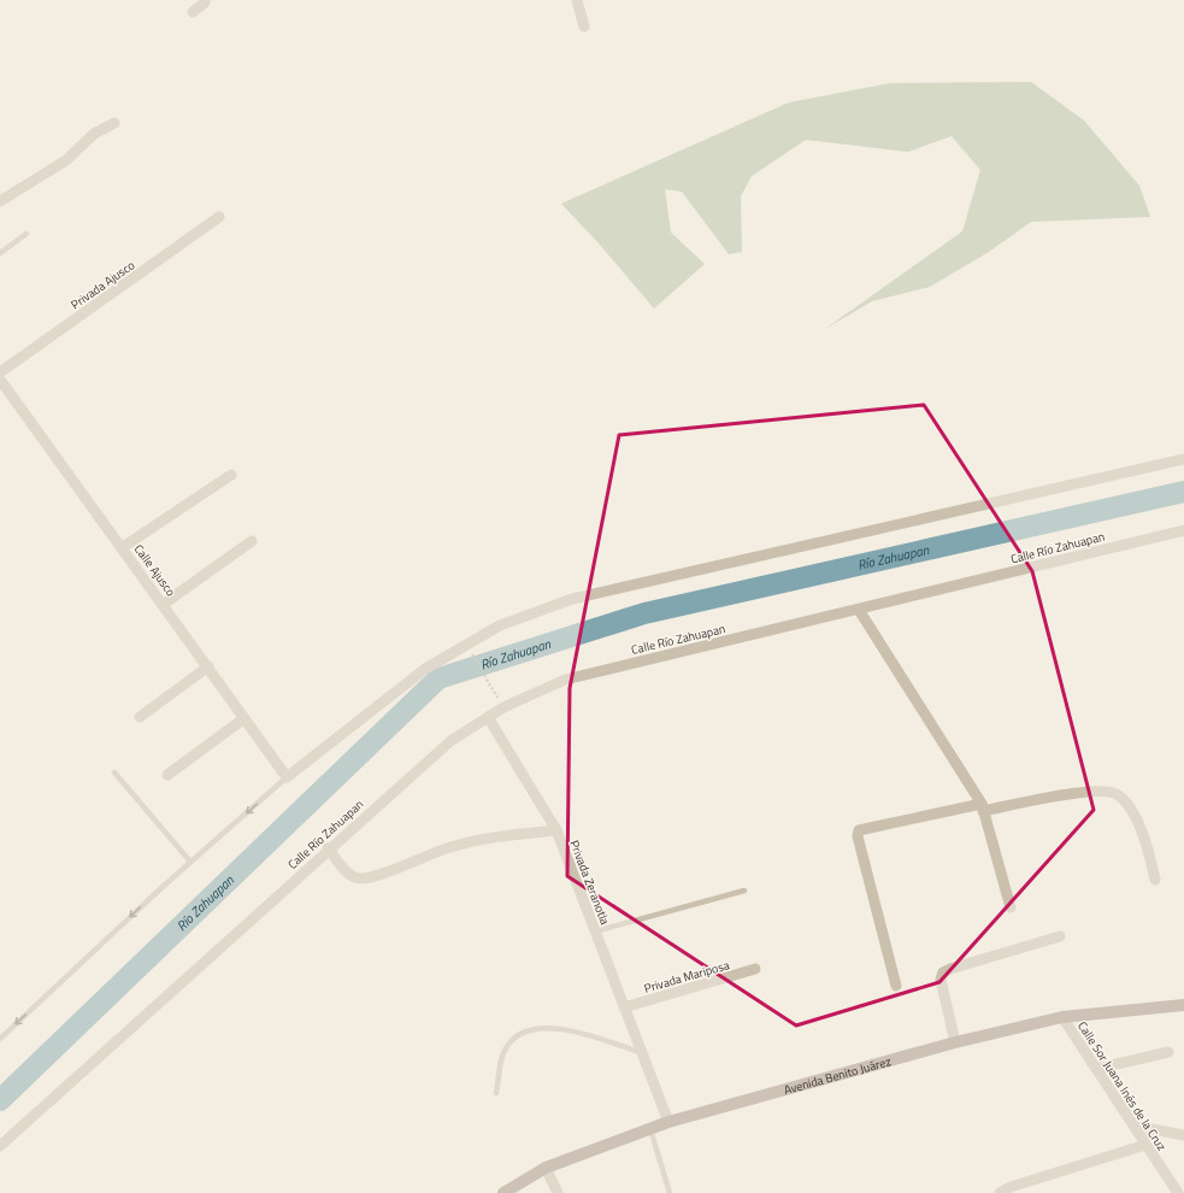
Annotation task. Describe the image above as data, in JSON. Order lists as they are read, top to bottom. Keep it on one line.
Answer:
{"streets":{"main road":["Avenida Benito Juárez"],"street":["Privada Ajusco","Calle Río Zahuapan","Calle Ajusco","Privada Zeranotla","Privada Mariposa","Calle Sor Juana Inés de la Cruz"]},"crossings":[["Calle Río Zahuapan","Privada Zeranotla"],["Privada Zeranotla","Privada Mariposa"],["Privada Zeranotla","Avenida Benito Juárez"],["Avenida Benito Juárez","Calle Sor Juana Inés de la Cruz"]],"water":["Río Zahuapan"]}
